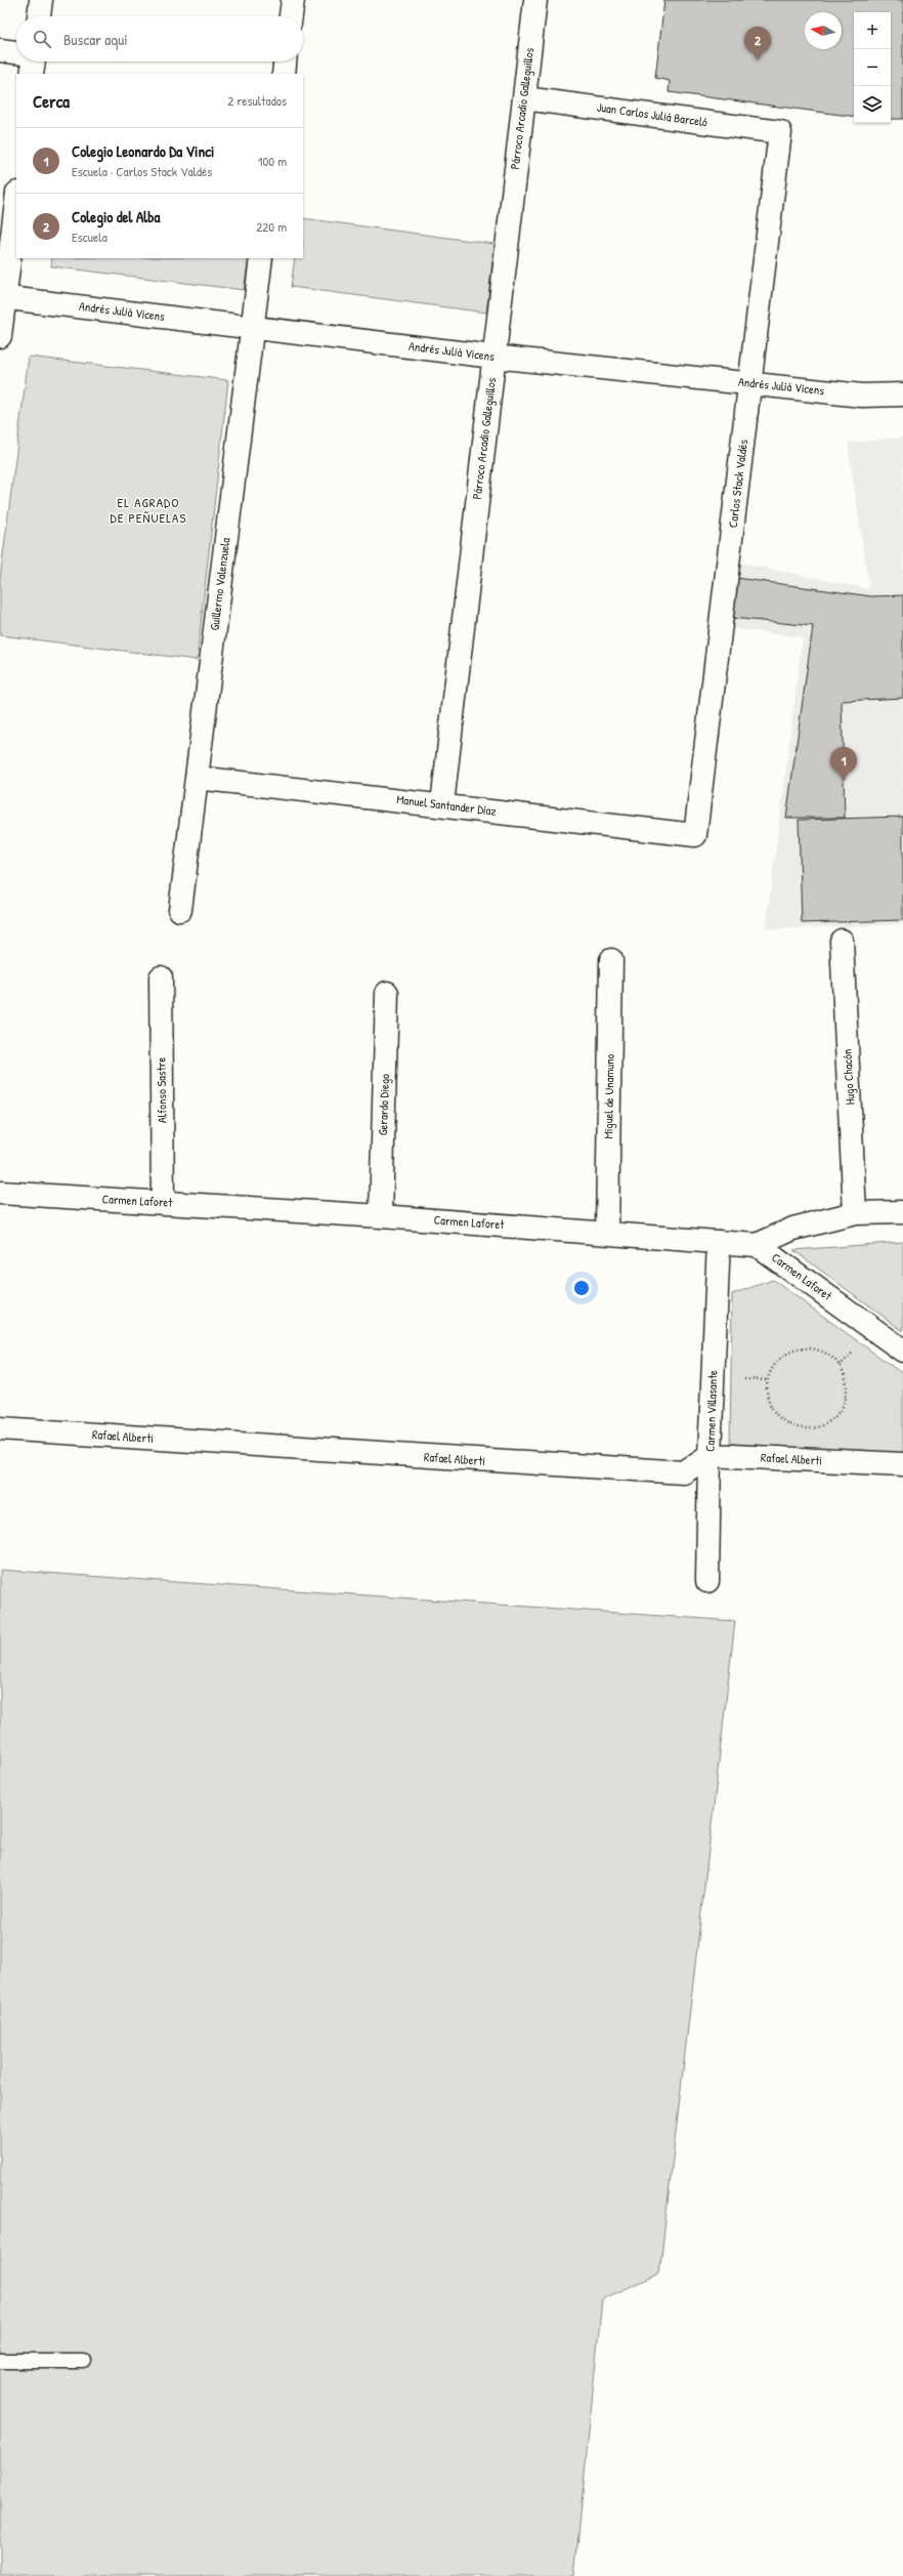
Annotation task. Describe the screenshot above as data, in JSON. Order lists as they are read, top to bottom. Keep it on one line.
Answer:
{"streets":{"street":["Párroco Arcadio Galleguillos","Juan Carlos Juliá Barceló","Andrés Juliá Vicens","Carlos Stack Valdés","Guillermo Valenzuela","Manuel Santander Díaz","Hugo Chacón","Alfonso Sastre","Miguel de Unamuno","Gerardo Diego","Carmen Laforet","Carmen Villasante","Rafael Alberti"]},"crossings":[["Párroco Arcadio Galleguillos","Juan Carlos Juliá Barceló"],["Párroco Arcadio Galleguillos","Andrés Juliá Vicens"],["Párroco Arcadio Galleguillos","Manuel Santander Díaz"],["Juan Carlos Juliá Barceló","Carlos Stack Valdés"],["Andrés Juliá Vicens","Carlos Stack Valdés"],["Andrés Juliá Vicens","Guillermo Valenzuela"],["Carlos Stack Valdés","Manuel Santander Díaz"],["Guillermo Valenzuela","Manuel Santander Díaz"],["Alfonso Sastre","Carmen Laforet"],["Miguel de Unamuno","Carmen Laforet"],["Gerardo Diego","Carmen Laforet"],["Carmen Laforet","Carmen Villasante"],["Carmen Villasante","Rafael Alberti"]],"districts":["EL AGRADO DE PEÑUELAS"],"north":"left","page":{"map_buttons":["+","−"],"search":"Buscar aquí","pins":["2","1"],"heading":["Cerca","2 resultados"],"list":[{"mark":"1","name":"Colegio Leonardo Da Vinci","note":"Escuela · Carlos Stack Valdés","value":"100 m"},{"mark":"2","name":"Colegio del Alba","note":"Escuela","value":"220 m"}]}}
